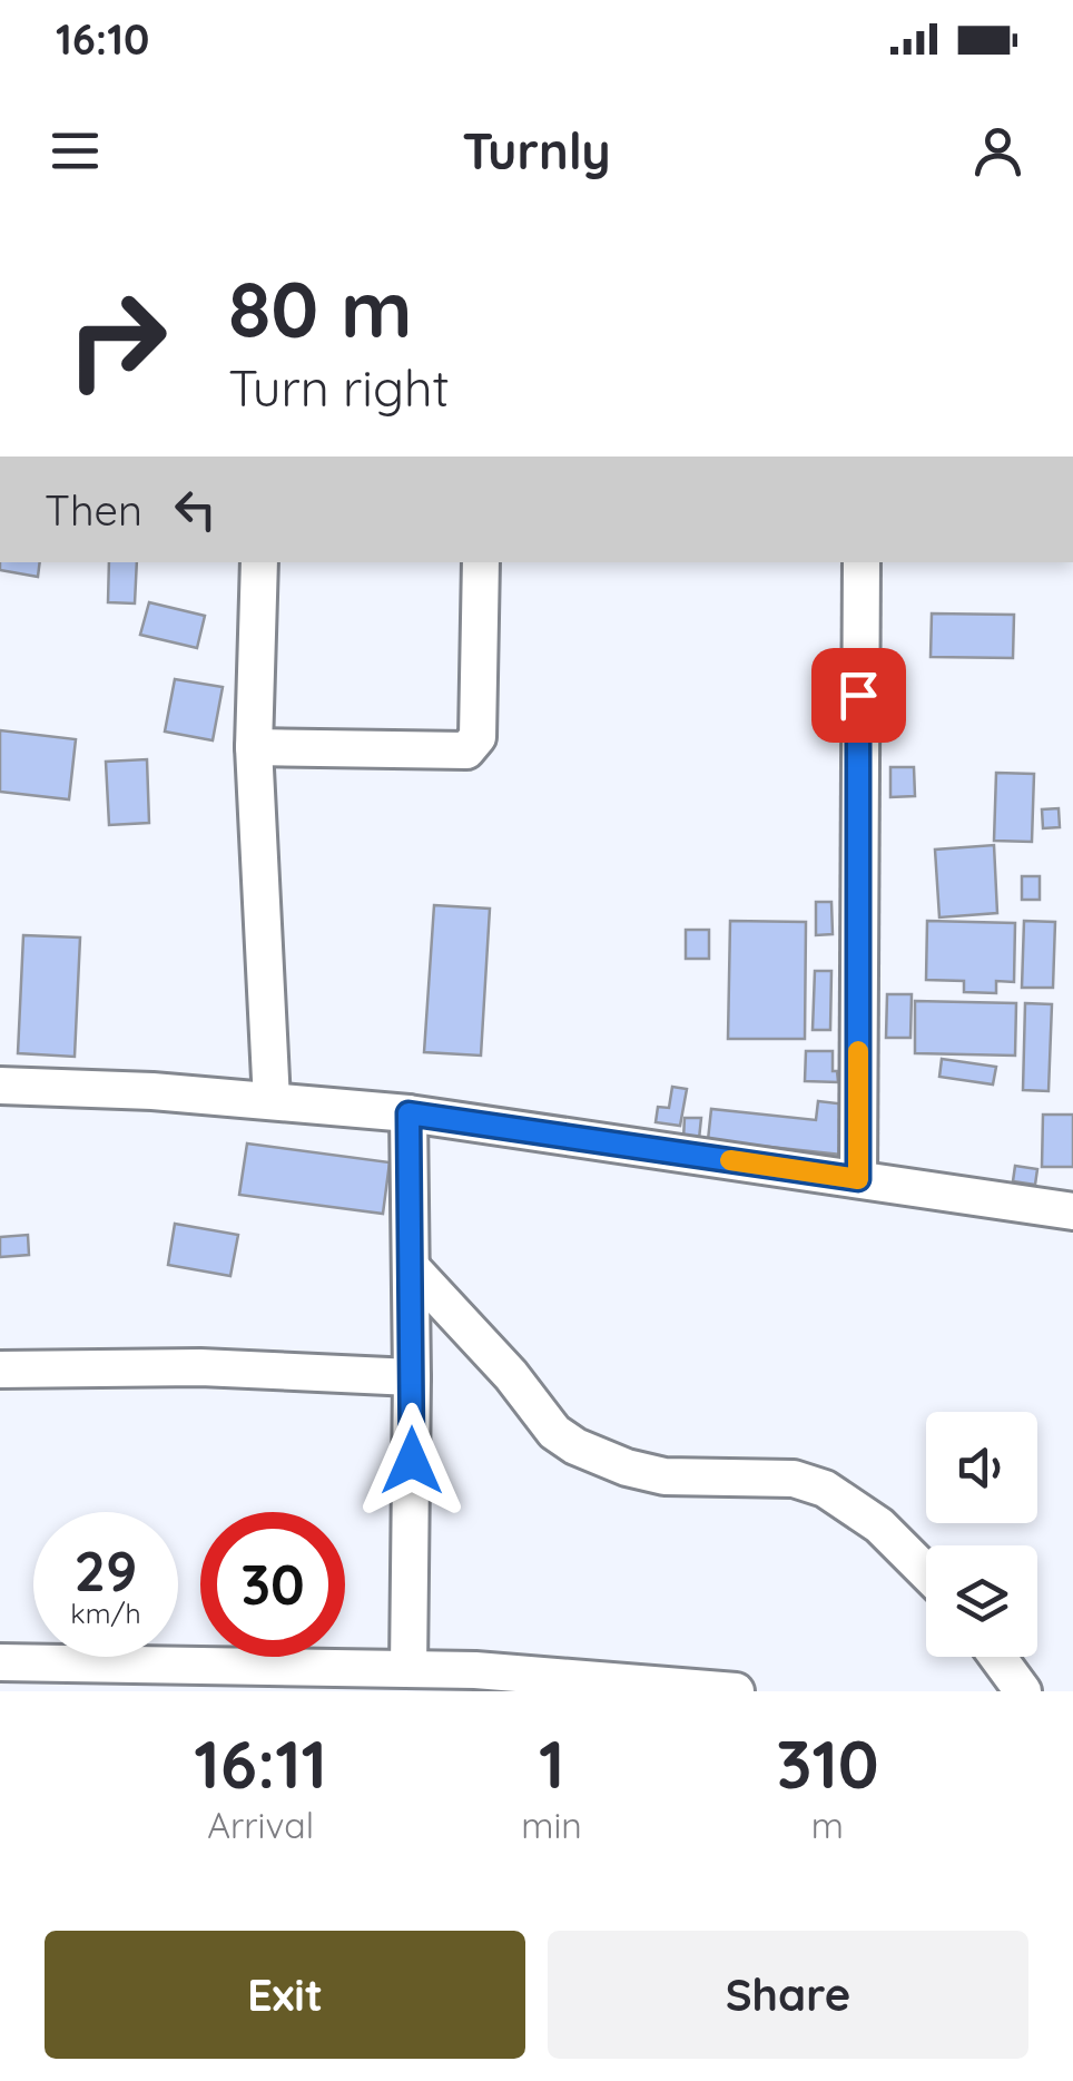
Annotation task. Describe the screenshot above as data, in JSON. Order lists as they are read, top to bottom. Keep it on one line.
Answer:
{"page":{"status":"16:10","header":"Turnly","turn":["80 m","Turn right"],"then":"Then","speed":"29 km/h","limit":"30","eta":["16:11","Arrival","1","min","310","m"],"buttons":["Exit","Share"]}}
